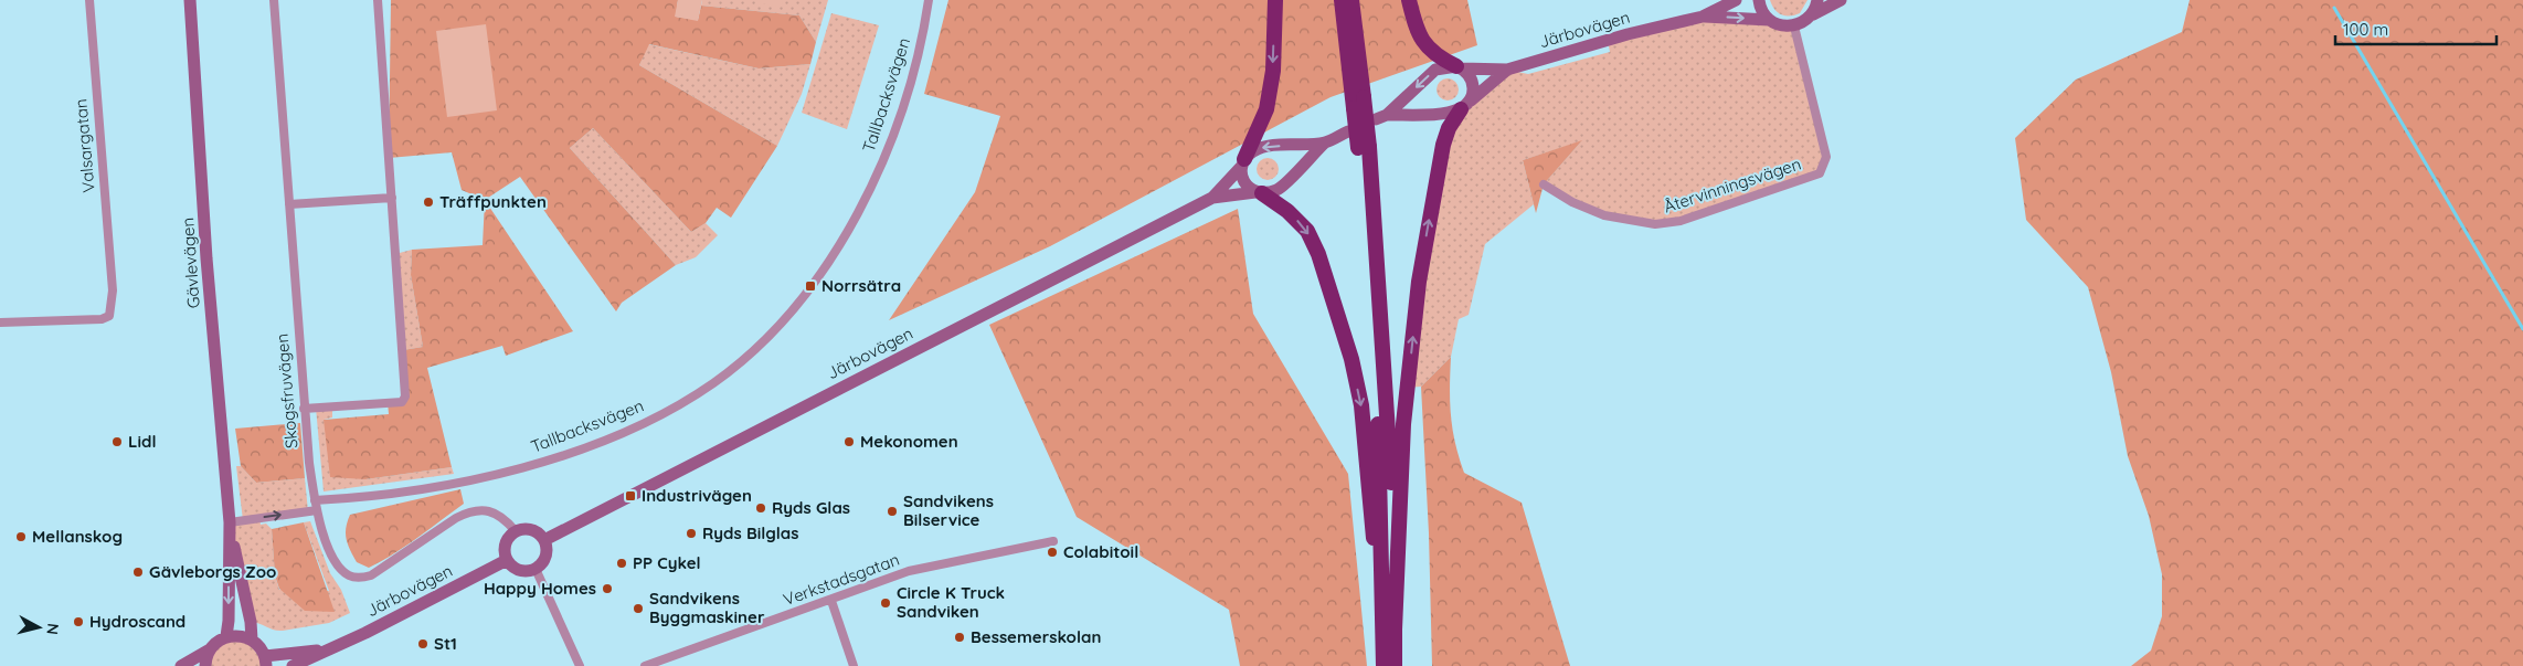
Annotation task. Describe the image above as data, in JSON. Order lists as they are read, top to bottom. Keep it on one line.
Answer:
{"streets":{"main road":["Järbovägen","Gävlevägen"],"street":["Tallbacksvägen","Valsargatan","Återvinningsvägen","Skogsfruvägen","Verkstadsgatan"]},"crossings":[["Järbovägen","Återvinningsvägen"],["Järbovägen","Skogsfruvägen"],["Tallbacksvägen","Skogsfruvägen"]],"places":{"other":["Träffpunkten","Lidl","Mekonomen","Ryds Glas","Sandvikens Bilservice","Ryds Bilglas","Mellanskog","Colabitoil","PP Cykel","Gävleborgs Zoo","Happy Homes","Circle K Truck Sandviken","Sandvikens Byggmaskiner","Hydroscand","Bessemerskolan","St1"],"transit":["Norrsätra","Industrivägen"]},"scale_bar":"100 m","north":"right"}
